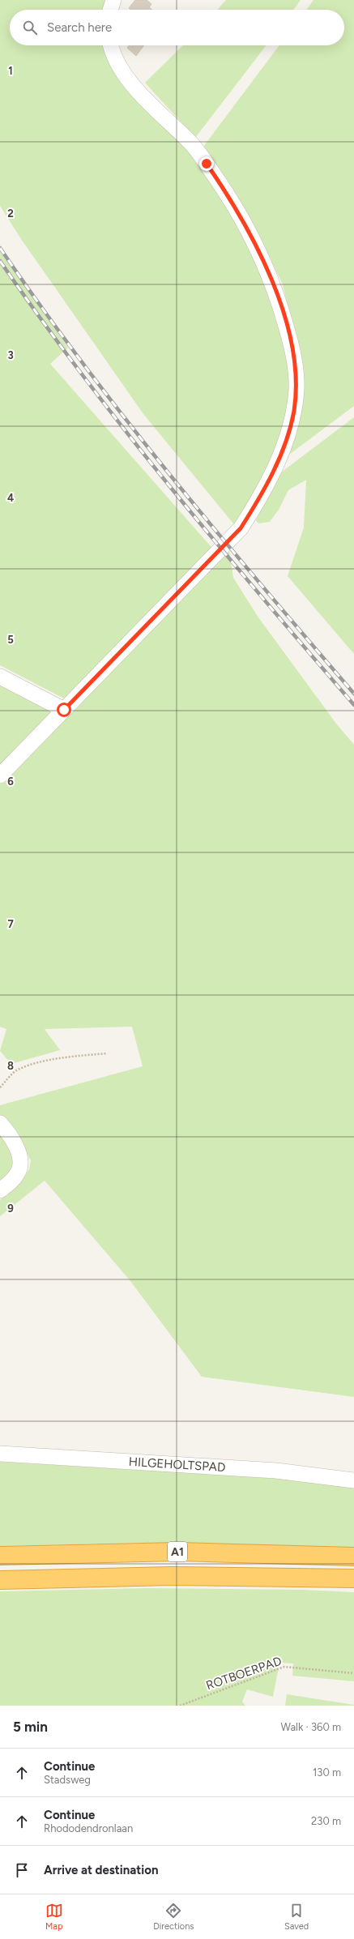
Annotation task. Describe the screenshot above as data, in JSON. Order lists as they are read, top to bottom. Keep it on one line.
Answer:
{"streets":{"highway":["A1"],"street":["HILGEHOLTSPAD"],"path":["ROTBOERPAD"]},"page":{"search":"Search here","heading":["5 min","Walk · 360 m"],"list":[["Continue","Stadsweg","130 m"],["Continue","Rhododendronlaan","230 m"],"Arrive at destination"],"nav":["Map","Directions","Saved"]},"grid":{"rows":["1","2","3","4","5","6","7","8","9"]}}
